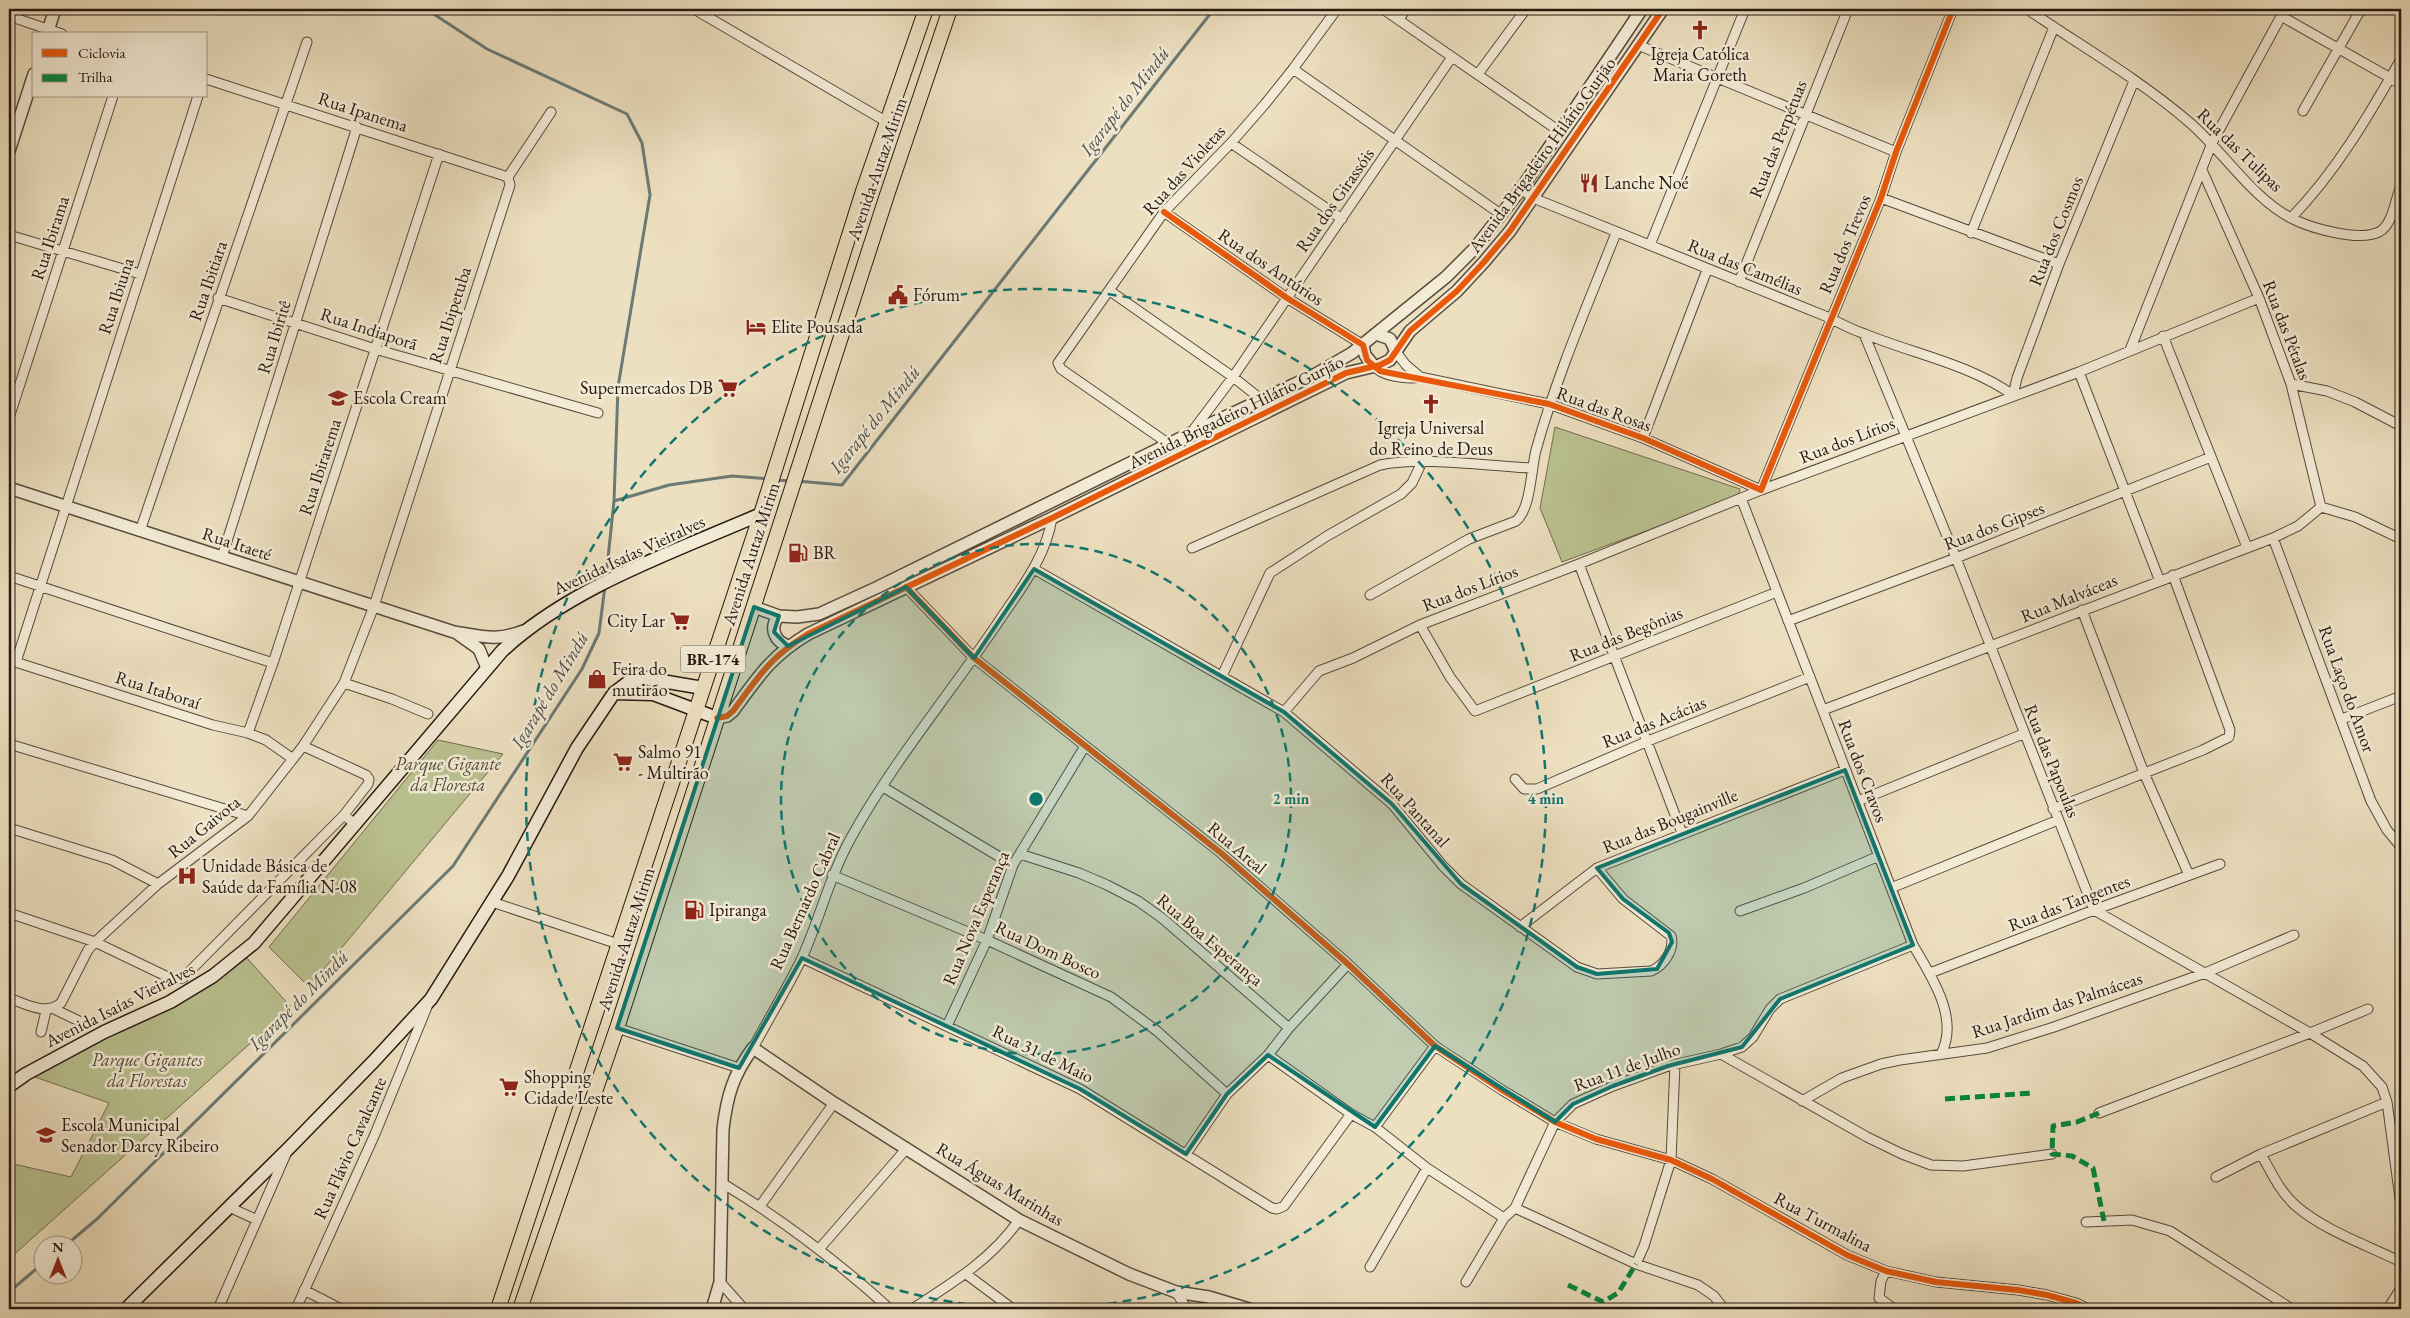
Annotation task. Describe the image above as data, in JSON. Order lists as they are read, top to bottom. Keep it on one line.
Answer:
{"streets":{"main road":["Avenida Autaz Mirim","Avenida Isaías Vieiralves","BR-174"],"street":["Rua Ipanema","Rua das Perpétuas","Rua das Tulipas","Avenida Brigadeiro Hilário Gurjão","Rua das Violetas","Rua dos Girassóis","Rua dos Cosmos","Rua Ibirama","Rua dos Trevos","Rua dos Antúrios","Rua das Camélias","Rua Ibitiara","Rua Ibiuna","Rua Ibipetuba","Rua Indiaporã","Rua das Pétalas","Rua Ibiritê","Rua das Rosas","Rua dos Lírios","Rua Ibirarema","Rua dos Gipses","Rua Itaeté","Rua Malváceas","Rua das Begônias","Rua Laço do Amor","Rua Itaboraí","Rua das Acácias","Rua das Papoulas","Rua dos Cravos","Rua Pantanal","Rua das Bougainville","Rua Gaivota","Rua Areal","Rua Bernardo Cabral","Rua das Tangentes","Rua Nova Esperança","Rua Boa Esperança","Rua Dom Bosco","Rua Jardim das Palmáceas","Rua 31 de Maio","Rua 11 de Julho","Rua Flávio Cavalcante","Rua Águas Marinhas","Rua Turmalina"]},"crossings":[["Rua Ipanema","Rua Ibitiara"],["Rua Ipanema","Rua Ibipetuba"],["Rua Ipanema","Rua Ibiritê"],["Rua Ipanema","Rua Ibirarema"],["Rua das Perpétuas","Rua das Camélias"],["Rua das Tulipas","Rua dos Cosmos"],["Avenida Brigadeiro Hilário Gurjão","Avenida Autaz Mirim"],["Avenida Brigadeiro Hilário Gurjão","Rua das Violetas"],["Avenida Brigadeiro Hilário Gurjão","Rua dos Girassóis"],["Avenida Brigadeiro Hilário Gurjão","Rua dos Antúrios"],["Avenida Brigadeiro Hilário Gurjão","Rua das Camélias"],["Avenida Brigadeiro Hilário Gurjão","Rua das Rosas"],["Avenida Brigadeiro Hilário Gurjão","Rua Areal"],["Avenida Brigadeiro Hilário Gurjão","Rua Bernardo Cabral"],["Avenida Autaz Mirim","Avenida Isaías Vieiralves"],["Rua das Violetas","Rua dos Antúrios"],["Rua dos Girassóis","Rua dos Antúrios"],["Rua dos Cosmos","Rua das Camélias"],["Rua dos Cosmos","Rua dos Lírios"],["Rua dos Trevos","Rua das Camélias"],["Rua dos Trevos","Rua das Rosas"],["Rua dos Trevos","Rua dos Lírios"],["Rua dos Antúrios","Rua das Rosas"],["Rua das Camélias","Rua dos Lírios"],["Rua das Camélias","Rua das Papoulas"],["Rua Ibitiara","Rua Indiaporã"],["Rua Ibitiara","Rua Itaeté"],["Rua Ibiuna","Rua Itaeté"],["Rua Ibiuna","Rua Itaboraí"],["Rua Ibipetuba","Rua Indiaporã"],["Rua Ibipetuba","Rua Itaeté"],["Rua Ibipetuba","Rua Gaivota"],["Rua Indiaporã","Rua Ibiritê"],["Rua Indiaporã","Rua Ibirarema"],["Rua das Pétalas","Rua dos Lírios"],["Rua das Pétalas","Rua Malváceas"],["Rua Ibiritê","Rua Itaeté"],["Rua das Rosas","Rua dos Lírios"],["Rua dos Lírios","Rua das Begônias"],["Rua dos Lírios","Rua das Papoulas"],["Rua dos Lírios","Rua dos Cravos"],["Rua dos Lírios","Rua Pantanal"],["Rua Ibirarema","Rua Itaeté"],["Rua Ibirarema","Rua Itaboraí"],["Rua dos Gipses","Rua das Papoulas"],["Rua dos Gipses","Rua dos Cravos"],["Rua Itaeté","Avenida Isaías Vieiralves"],["Rua Itaeté","Rua Gaivota"],["Rua Malváceas","Rua Laço do Amor"],["Rua Malváceas","Rua das Papoulas"],["Rua Malváceas","Rua dos Cravos"],["Rua das Begônias","Rua dos Cravos"],["Rua Itaboraí","Rua Gaivota"],["Rua das Acácias","Rua dos Cravos"],["Rua das Papoulas","Rua das Tangentes"],["Rua dos Cravos","Rua das Bougainville"],["Rua dos Cravos","Rua das Tangentes"],["Rua dos Cravos","Rua Jardim das Palmáceas"],["Rua dos Cravos","Rua 11 de Julho"],["Rua Pantanal","Rua das Bougainville"],["Rua Pantanal","Rua Bernardo Cabral"],["Rua Areal","Rua Bernardo Cabral"],["Rua Areal","Rua Nova Esperança"],["Rua Areal","Rua 11 de Julho"],["Rua Areal","Rua Turmalina"],["Rua Bernardo Cabral","Rua Dom Bosco"],["Rua Bernardo Cabral","Rua 31 de Maio"],["Rua Bernardo Cabral","Rua Águas Marinhas"],["Rua Nova Esperança","Rua Boa Esperança"],["Rua Nova Esperança","Rua Dom Bosco"],["Rua Nova Esperança","Rua 31 de Maio"],["Rua 11 de Julho","Rua Turmalina"]],"water":["Igarapé do Mindú"],"parks":["Parque Gigante da Floresta","Parque Gigantes da Florestas"],"places":{"church":["Igreja Católica Maria Goreth","Igreja Universal do Reino de Deus"],"restaurant":["Lanche Noé"],"public building":["Fórum"],"hotel":["Elite Pousada"],"supermarket":["Supermercados DB","City Lar","Salmo 91 - Multirão","Shopping Cidade Leste"],"school or university":["Escola Cream","Escola Municipal Senador Darcy Ribeiro"],"fuel station":["BR","Ipiranga"],"shop":["Feira do mutirão"],"hospital":["Unidade Básica de Saúde da Família N-08"]},"legend":["Ciclovia","Trilha"],"north":"top","rings":["2 min","4 min"]}
